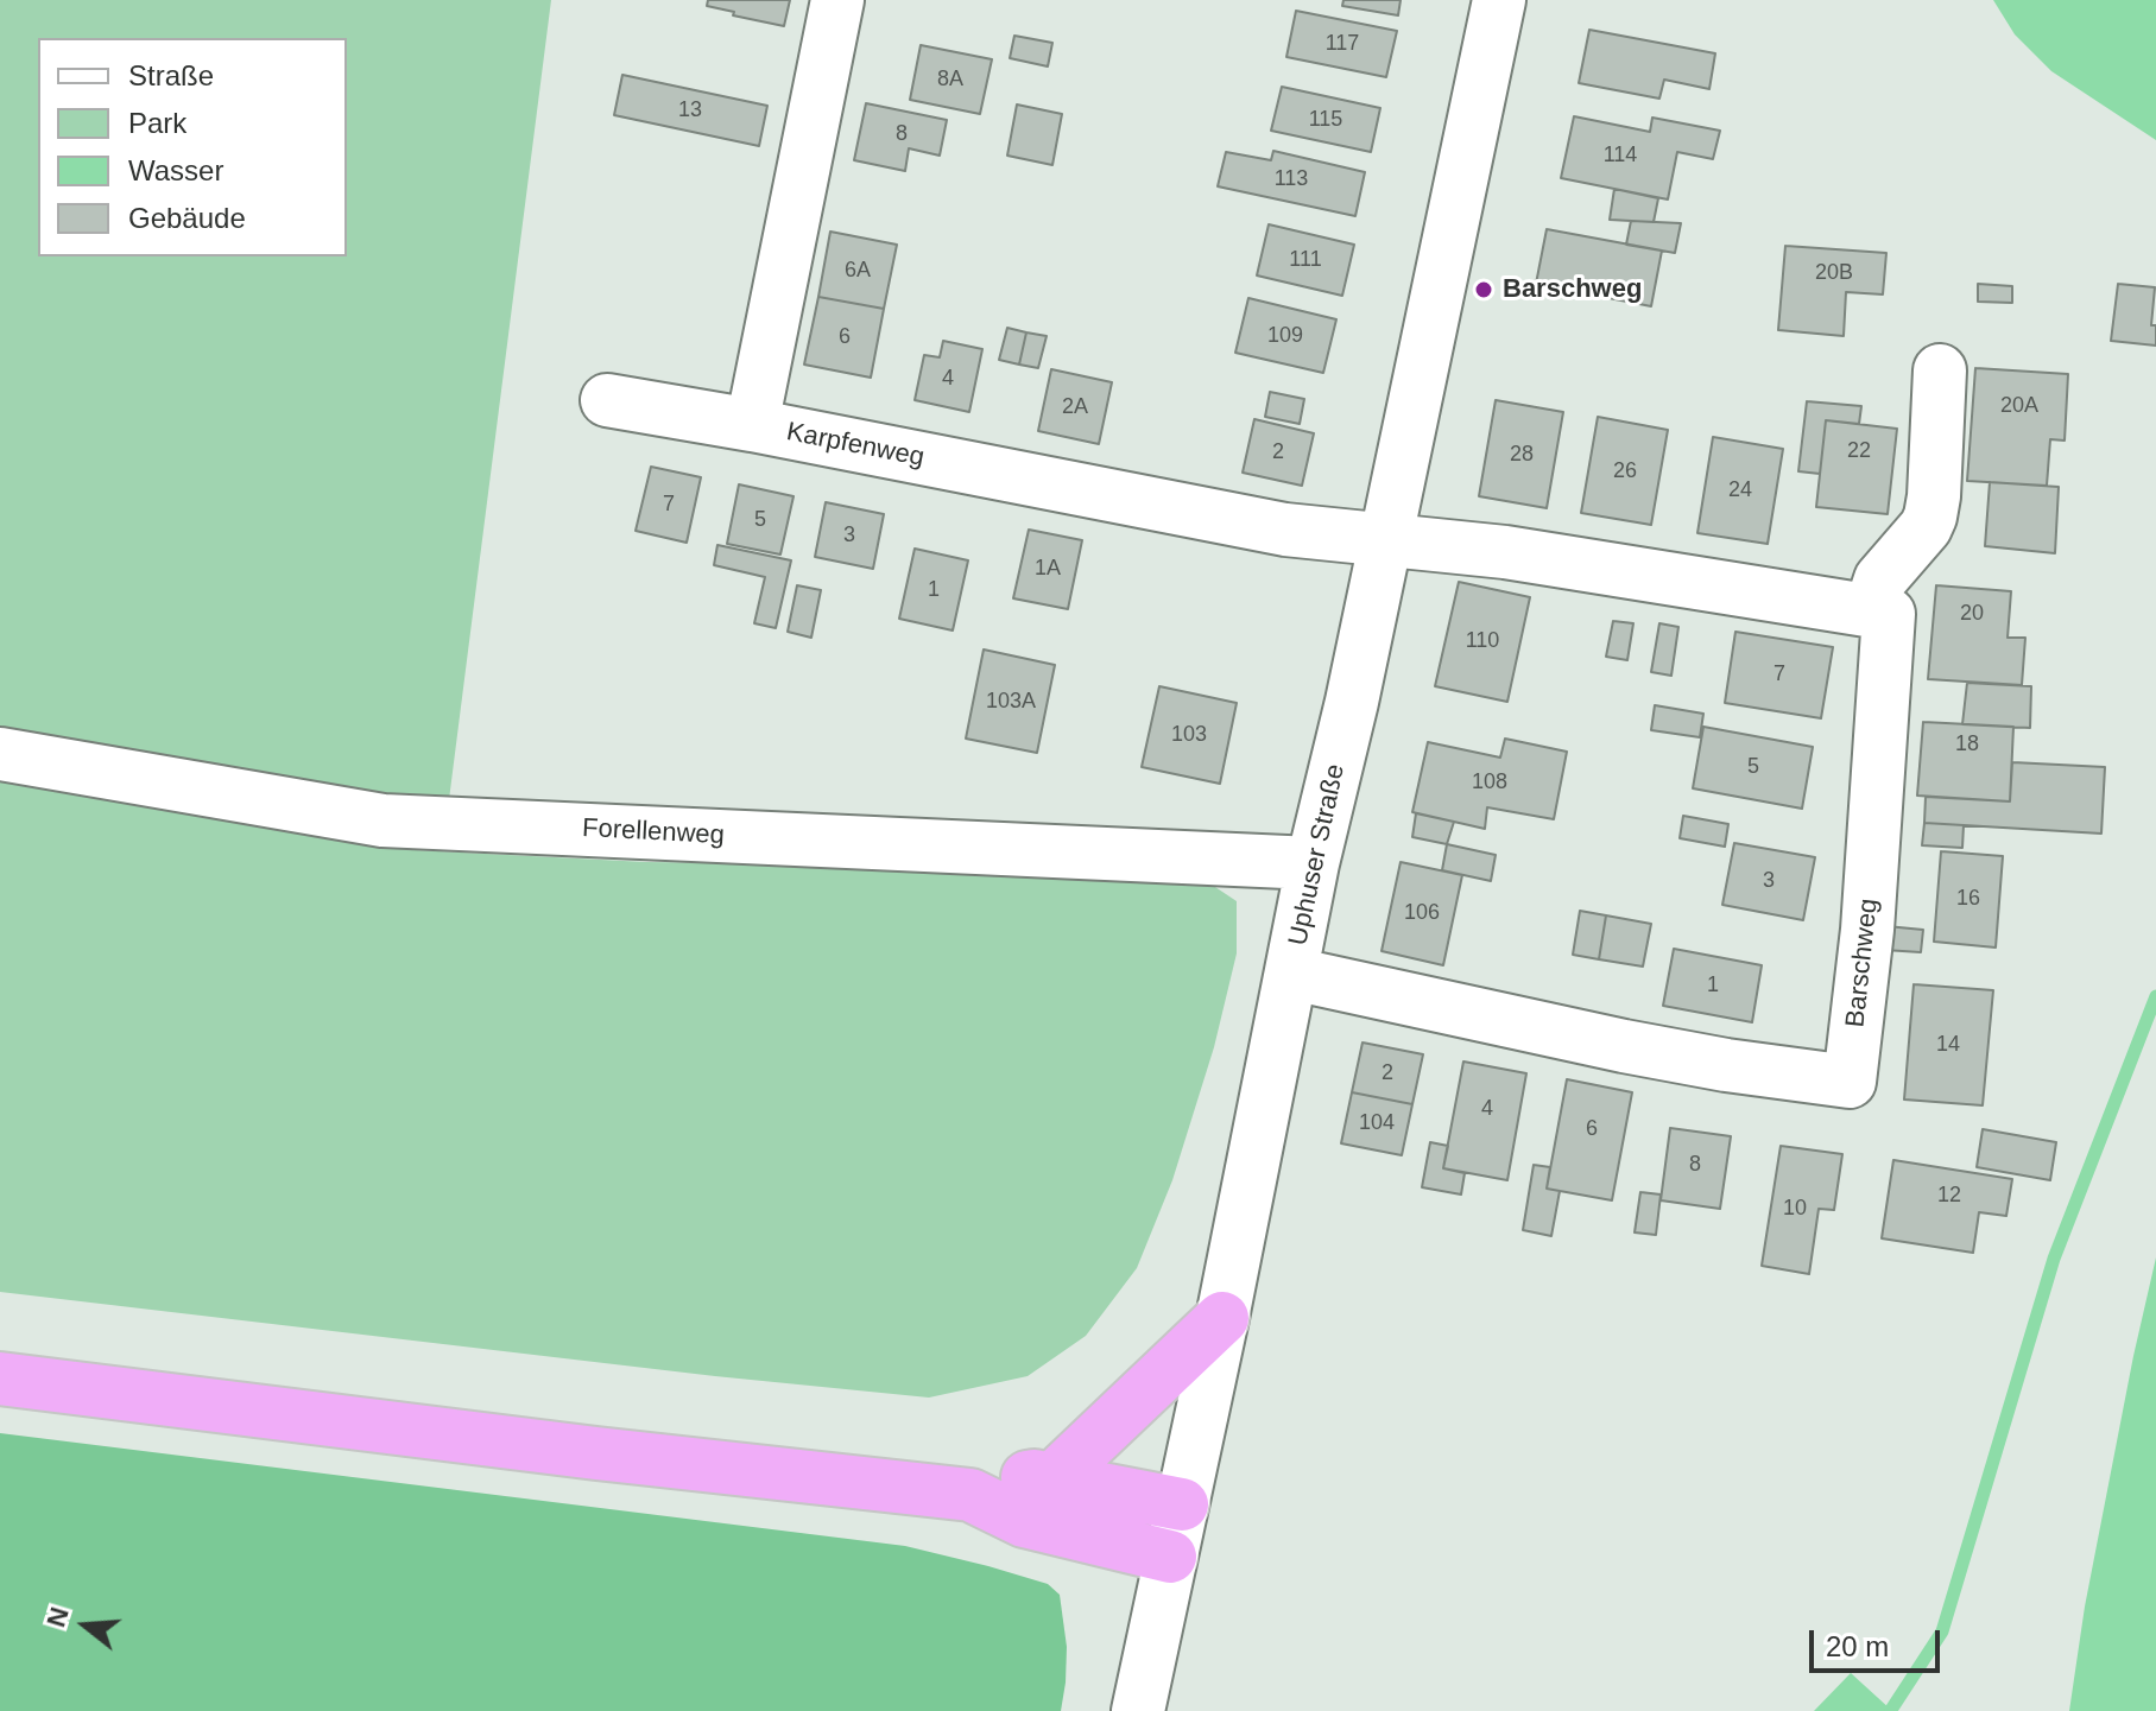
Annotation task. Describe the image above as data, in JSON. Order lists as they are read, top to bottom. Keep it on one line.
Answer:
{"streets":{"street":["Karpfenweg","Forellenweg","Uphuser Straße","Barschweg"]},"crossings":[["Karpfenweg","Uphuser Straße"],["Forellenweg","Uphuser Straße"],["Uphuser Straße","Barschweg"]],"places":["Barschweg"],"house_numbers":["117","8A","13","115","8","114","113","111","6A","20B","109","6","4","20A","2A","22","2","28","26","24","7","5","3","1A","1","20","110","7","103A","103","18","5","108","3","16","106","1","14","2","4","104","6","8","12","10"],"legend":["Straße","Park","Wasser","Gebäude"],"scale_bar":"20 m","north":"left"}
